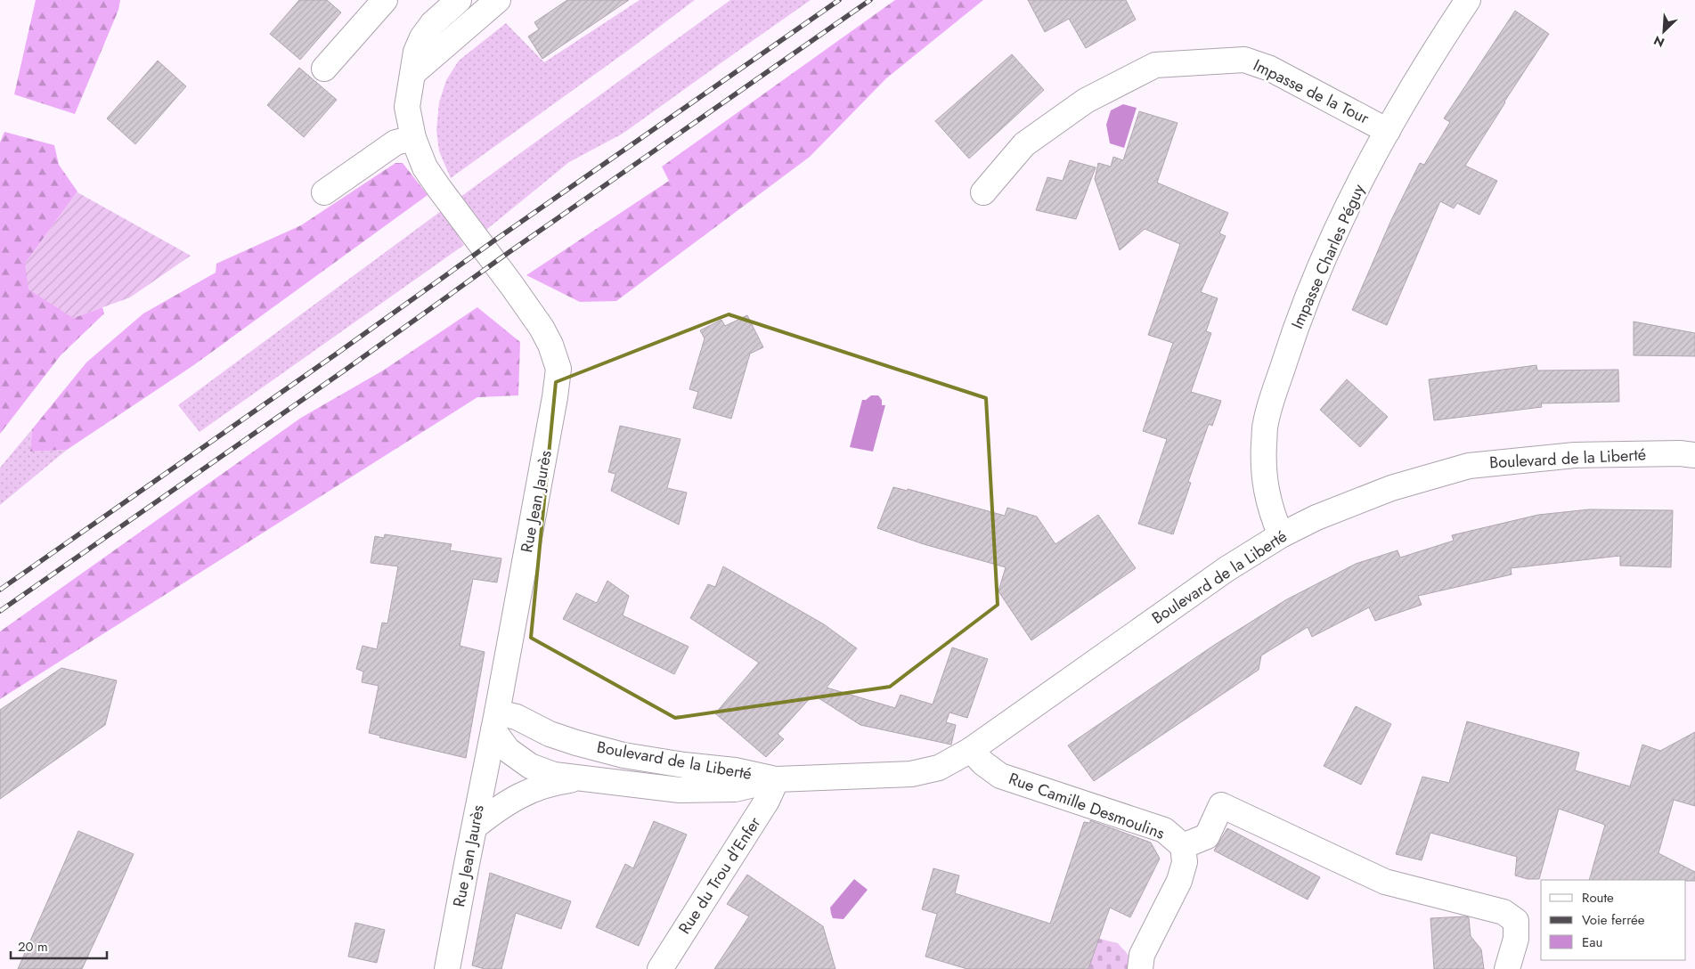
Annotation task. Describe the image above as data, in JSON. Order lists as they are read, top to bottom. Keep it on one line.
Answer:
{"streets":{"street":["Impasse de la Tour","Impasse Charles Péguy","Boulevard de la Liberté","Rue Jean Jaurès","Rue Camille Desmoulins","Rue du Trou d'Enfer"]},"crossings":[["Impasse de la Tour","Impasse Charles Péguy"],["Impasse Charles Péguy","Boulevard de la Liberté"],["Boulevard de la Liberté","Rue Jean Jaurès"],["Boulevard de la Liberté","Rue Camille Desmoulins"],["Boulevard de la Liberté","Rue du Trou d'Enfer"]],"legend":["Route","Voie ferrée","Eau"],"scale_bar":"20 m","north":"bottom left"}
